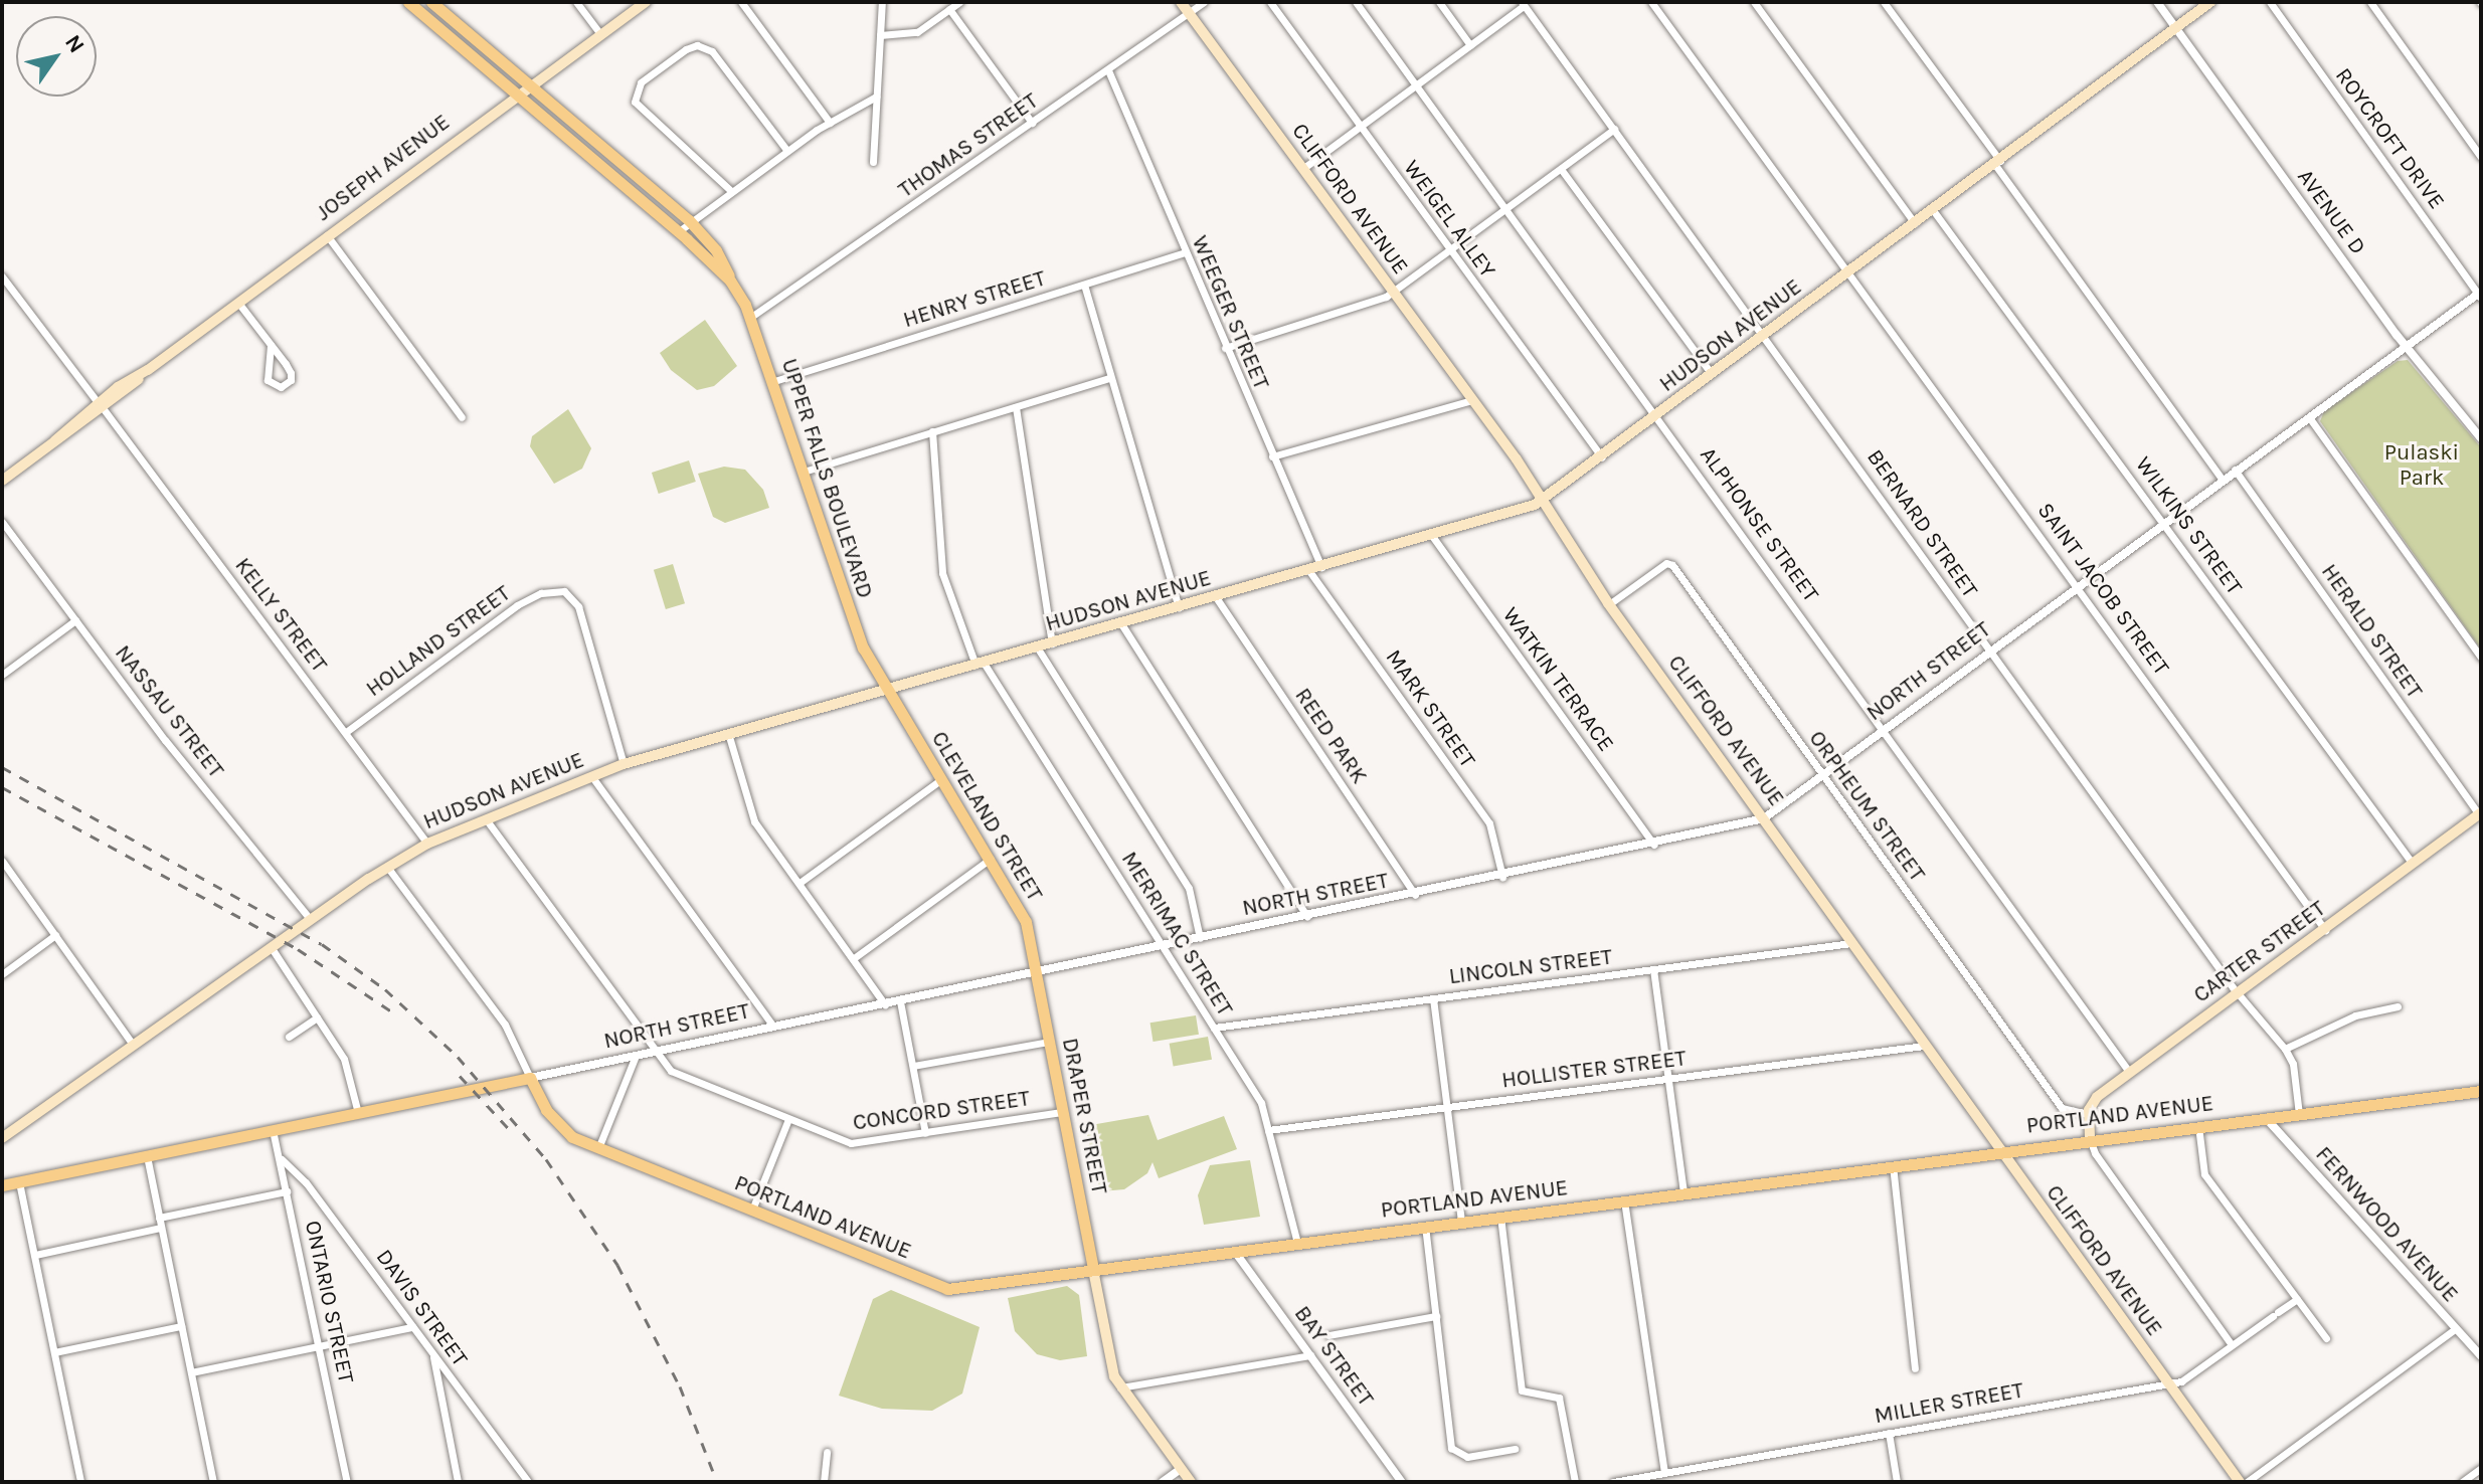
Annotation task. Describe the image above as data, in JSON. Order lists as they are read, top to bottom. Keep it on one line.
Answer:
{"streets":{"main road":["JOSEPH AVENUE","CLIFFORD AVENUE","HUDSON AVENUE","UPPER FALLS BOULEVARD","NORTH STREET","CLEVELAND STREET","CARTER STREET","PORTLAND AVENUE","DRAPER STREET"],"street":["ROYCROFT DRIVE","THOMAS STREET","AVENUE D","WEIGEL ALLEY","HENRY STREET","WEEGER STREET","BERNARD STREET","ALPHONSE STREET","WILKINS STREET","SAINT JACOB STREET","KELLY STREET","HERALD STREET","HOLLAND STREET","WATKIN TERRACE","MARK STREET","NASSAU STREET","REED PARK","ORPHEUM STREET","MERRIMAC STREET","LINCOLN STREET","HOLLISTER STREET","CONCORD STREET","FERNWOOD AVENUE","ONTARIO STREET","DAVIS STREET","BAY STREET","MILLER STREET"]},"crossings":[["ROYCROFT DRIVE","NORTH STREET"],["THOMAS STREET","CLIFFORD AVENUE"],["THOMAS STREET","WEEGER STREET"],["THOMAS STREET","UPPER FALLS BOULEVARD"],["JOSEPH AVENUE","UPPER FALLS BOULEVARD"],["JOSEPH AVENUE","KELLY STREET"],["CLIFFORD AVENUE","HUDSON AVENUE"],["CLIFFORD AVENUE","NORTH STREET"],["CLIFFORD AVENUE","ORPHEUM STREET"],["CLIFFORD AVENUE","LINCOLN STREET"],["CLIFFORD AVENUE","HOLLISTER STREET"],["CLIFFORD AVENUE","PORTLAND AVENUE"],["CLIFFORD AVENUE","MILLER STREET"],["AVENUE D","HUDSON AVENUE"],["AVENUE D","NORTH STREET"],["WEIGEL ALLEY","HUDSON AVENUE"],["HENRY STREET","WEEGER STREET"],["HENRY STREET","UPPER FALLS BOULEVARD"],["WEEGER STREET","HUDSON AVENUE"],["HUDSON AVENUE","UPPER FALLS BOULEVARD"],["HUDSON AVENUE","BERNARD STREET"],["HUDSON AVENUE","ALPHONSE STREET"],["HUDSON AVENUE","WILKINS STREET"],["HUDSON AVENUE","SAINT JACOB STREET"],["HUDSON AVENUE","KELLY STREET"],["HUDSON AVENUE","HOLLAND STREET"],["HUDSON AVENUE","WATKIN TERRACE"],["HUDSON AVENUE","MARK STREET"],["HUDSON AVENUE","NASSAU STREET"],["HUDSON AVENUE","REED PARK"],["HUDSON AVENUE","CLEVELAND STREET"],["HUDSON AVENUE","MERRIMAC STREET"],["HUDSON AVENUE","CONCORD STREET"],["UPPER FALLS BOULEVARD","CLEVELAND STREET"],["BERNARD STREET","NORTH STREET"],["BERNARD STREET","CARTER STREET"],["BERNARD STREET","PORTLAND AVENUE"],["ALPHONSE STREET","NORTH STREET"],["ALPHONSE STREET","CARTER STREET"],["WILKINS STREET","NORTH STREET"],["WILKINS STREET","CARTER STREET"],["SAINT JACOB STREET","NORTH STREET"],["SAINT JACOB STREET","CARTER STREET"],["KELLY STREET","HOLLAND STREET"],["HERALD STREET","NORTH STREET"],["HERALD STREET","CARTER STREET"],["NORTH STREET","WATKIN TERRACE"],["NORTH STREET","MARK STREET"],["NORTH STREET","REED PARK"],["NORTH STREET","ORPHEUM STREET"],["NORTH STREET","CLEVELAND STREET"],["NORTH STREET","MERRIMAC STREET"],["NORTH STREET","CONCORD STREET"],["NORTH STREET","PORTLAND AVENUE"],["NORTH STREET","DRAPER STREET"],["NORTH STREET","ONTARIO STREET"],["ORPHEUM STREET","CARTER STREET"],["CLEVELAND STREET","DRAPER STREET"],["MERRIMAC STREET","LINCOLN STREET"],["MERRIMAC STREET","HOLLISTER STREET"],["MERRIMAC STREET","PORTLAND AVENUE"],["CONCORD STREET","DRAPER STREET"],["PORTLAND AVENUE","DRAPER STREET"],["PORTLAND AVENUE","FERNWOOD AVENUE"],["PORTLAND AVENUE","BAY STREET"],["ONTARIO STREET","DAVIS STREET"]],"parks":["Pulaski Park"],"north":"top right"}
